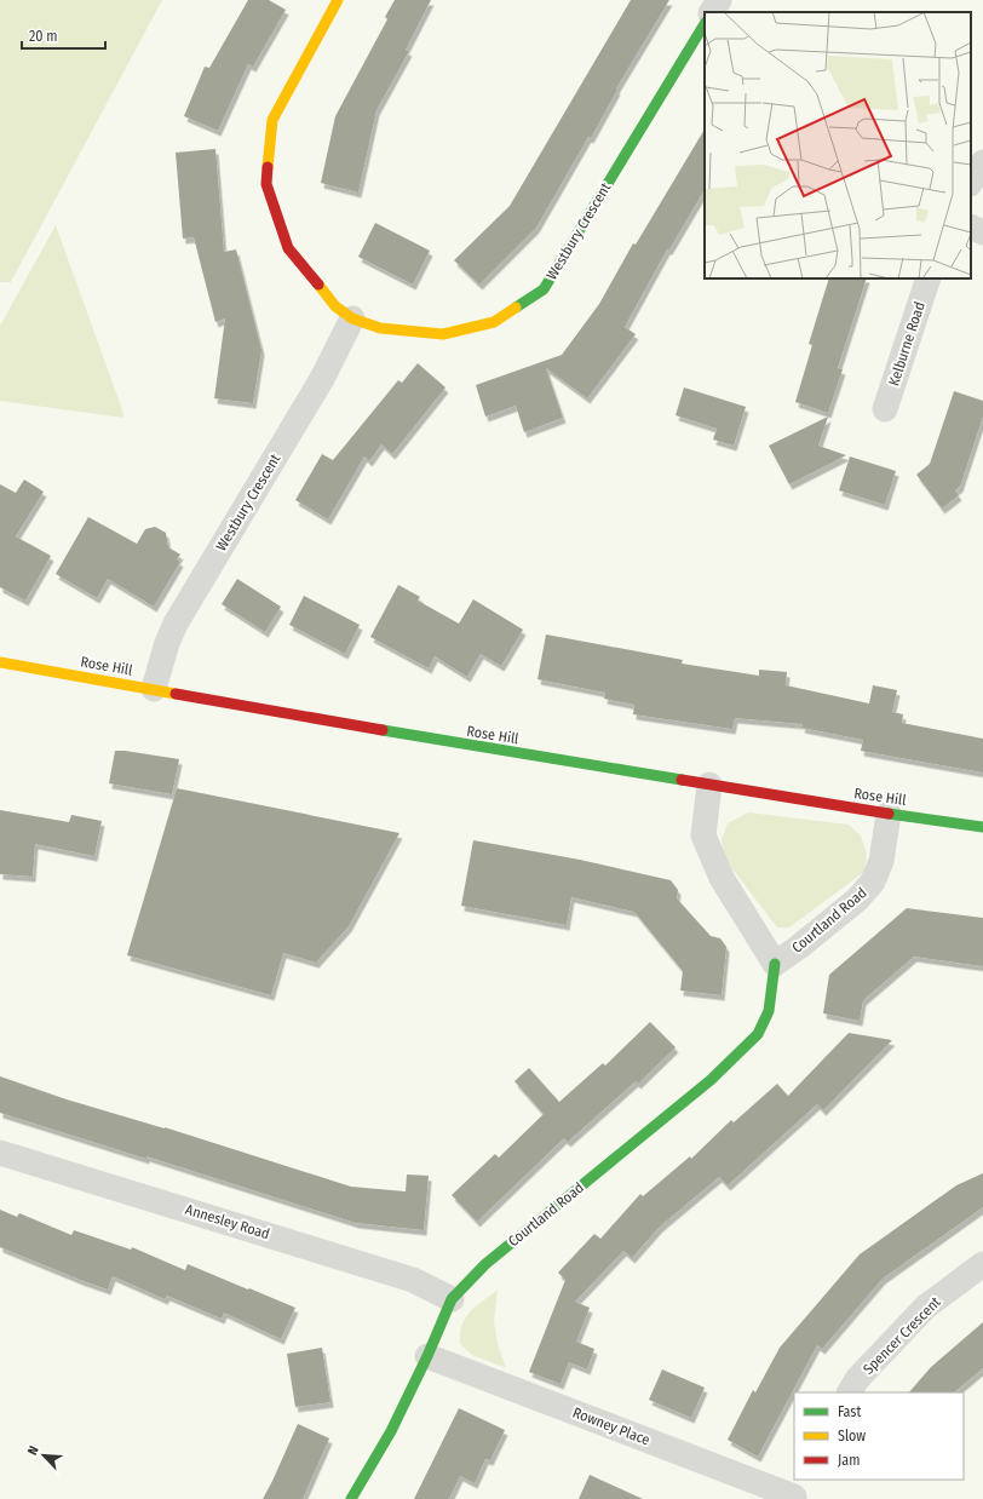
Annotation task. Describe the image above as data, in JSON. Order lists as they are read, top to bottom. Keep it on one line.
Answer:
{"streets":{"street":["Westbury Crescent","Kelburne Road","Rose Hill","Courtland Road","Annesley Road","Spencer Crescent","Rowney Place"]},"crossings":[["Westbury Crescent","Rose Hill"],["Rose Hill","Courtland Road"],["Courtland Road","Annesley Road"],["Courtland Road","Rowney Place"]],"legend":["Fast","Slow","Jam"],"scale_bar":"20 m","north":"top left"}
